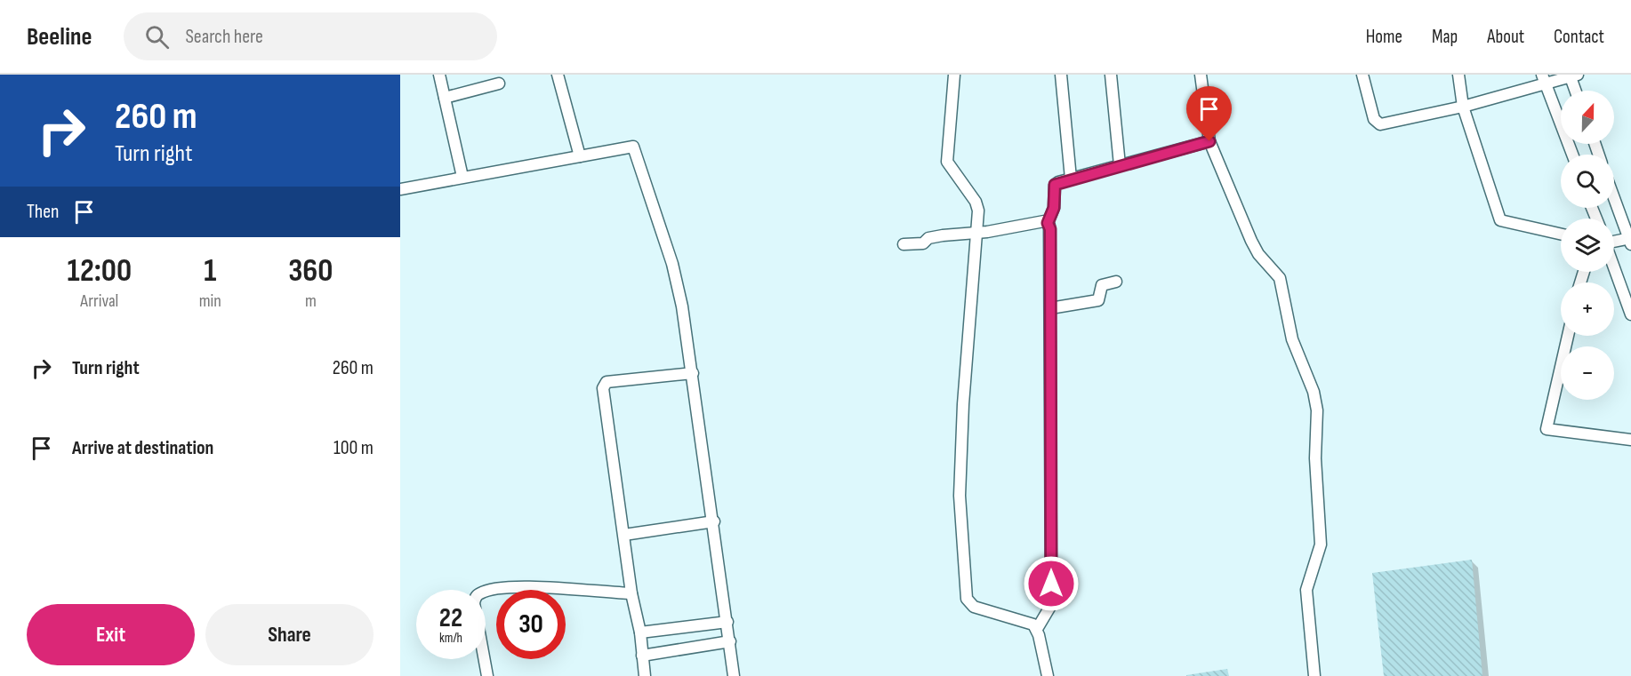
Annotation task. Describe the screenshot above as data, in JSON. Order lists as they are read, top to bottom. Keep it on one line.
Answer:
{"north":"top","page":{"header":"Beeline","search":"Search here","nav":["Home","Map","About","Contact"],"turn":["260 m","Turn right"],"map_buttons":["+","−"],"then":"Then","eta":["12:00","Arrival","1","min","360","m"],"list":[{"name":"Turn right","value":"260 m"},{"name":"Arrive at destination","value":"100 m"}],"speed":"22 km/h","limit":"30","buttons":["Exit","Share"]}}
